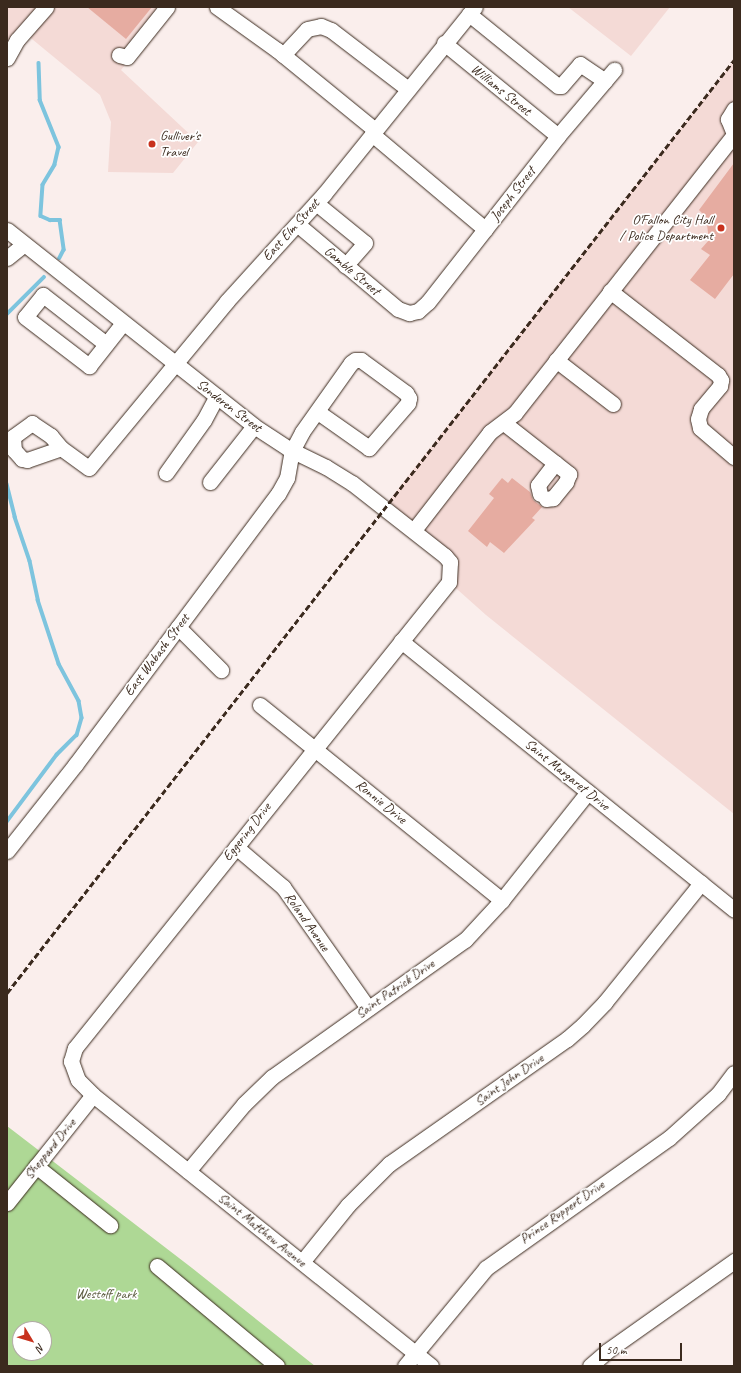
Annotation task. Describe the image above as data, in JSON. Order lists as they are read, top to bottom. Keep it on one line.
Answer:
{"streets":{"street":["Williams Street","Joseph Street","East Elm Street","Gamble Street","Sonderen Street","East Wabash Street","Saint Margaret Drive","Ronnie Drive","Eggering Drive","Roland Avenue","Saint Patrick Drive","Saint John Drive","Sheppard Drive","Prince Ruppert Drive","Saint Matthew Avenue"]},"crossings":[["Williams Street","Joseph Street"],["Williams Street","East Elm Street"],["Joseph Street","East Elm Street"],["Joseph Street","Gamble Street"],["East Elm Street","Gamble Street"],["East Elm Street","Sonderen Street"],["Sonderen Street","East Wabash Street"],["Sonderen Street","Eggering Drive"],["Saint Margaret Drive","Eggering Drive"],["Saint Margaret Drive","Saint Patrick Drive"],["Saint Margaret Drive","Saint John Drive"],["Ronnie Drive","Eggering Drive"],["Ronnie Drive","Saint Patrick Drive"],["Eggering Drive","Roland Avenue"],["Eggering Drive","Sheppard Drive"],["Eggering Drive","Saint Matthew Avenue"],["Roland Avenue","Saint Patrick Drive"],["Saint Patrick Drive","Saint Matthew Avenue"],["Saint John Drive","Saint Matthew Avenue"],["Sheppard Drive","Saint Matthew Avenue"],["Prince Ruppert Drive","Saint Matthew Avenue"]],"parks":["Westoff park"],"places":["Gulliver's Travel","O'Fallon City Hall / Police Department"],"scale_bar":"50 m","north":"bottom right"}
